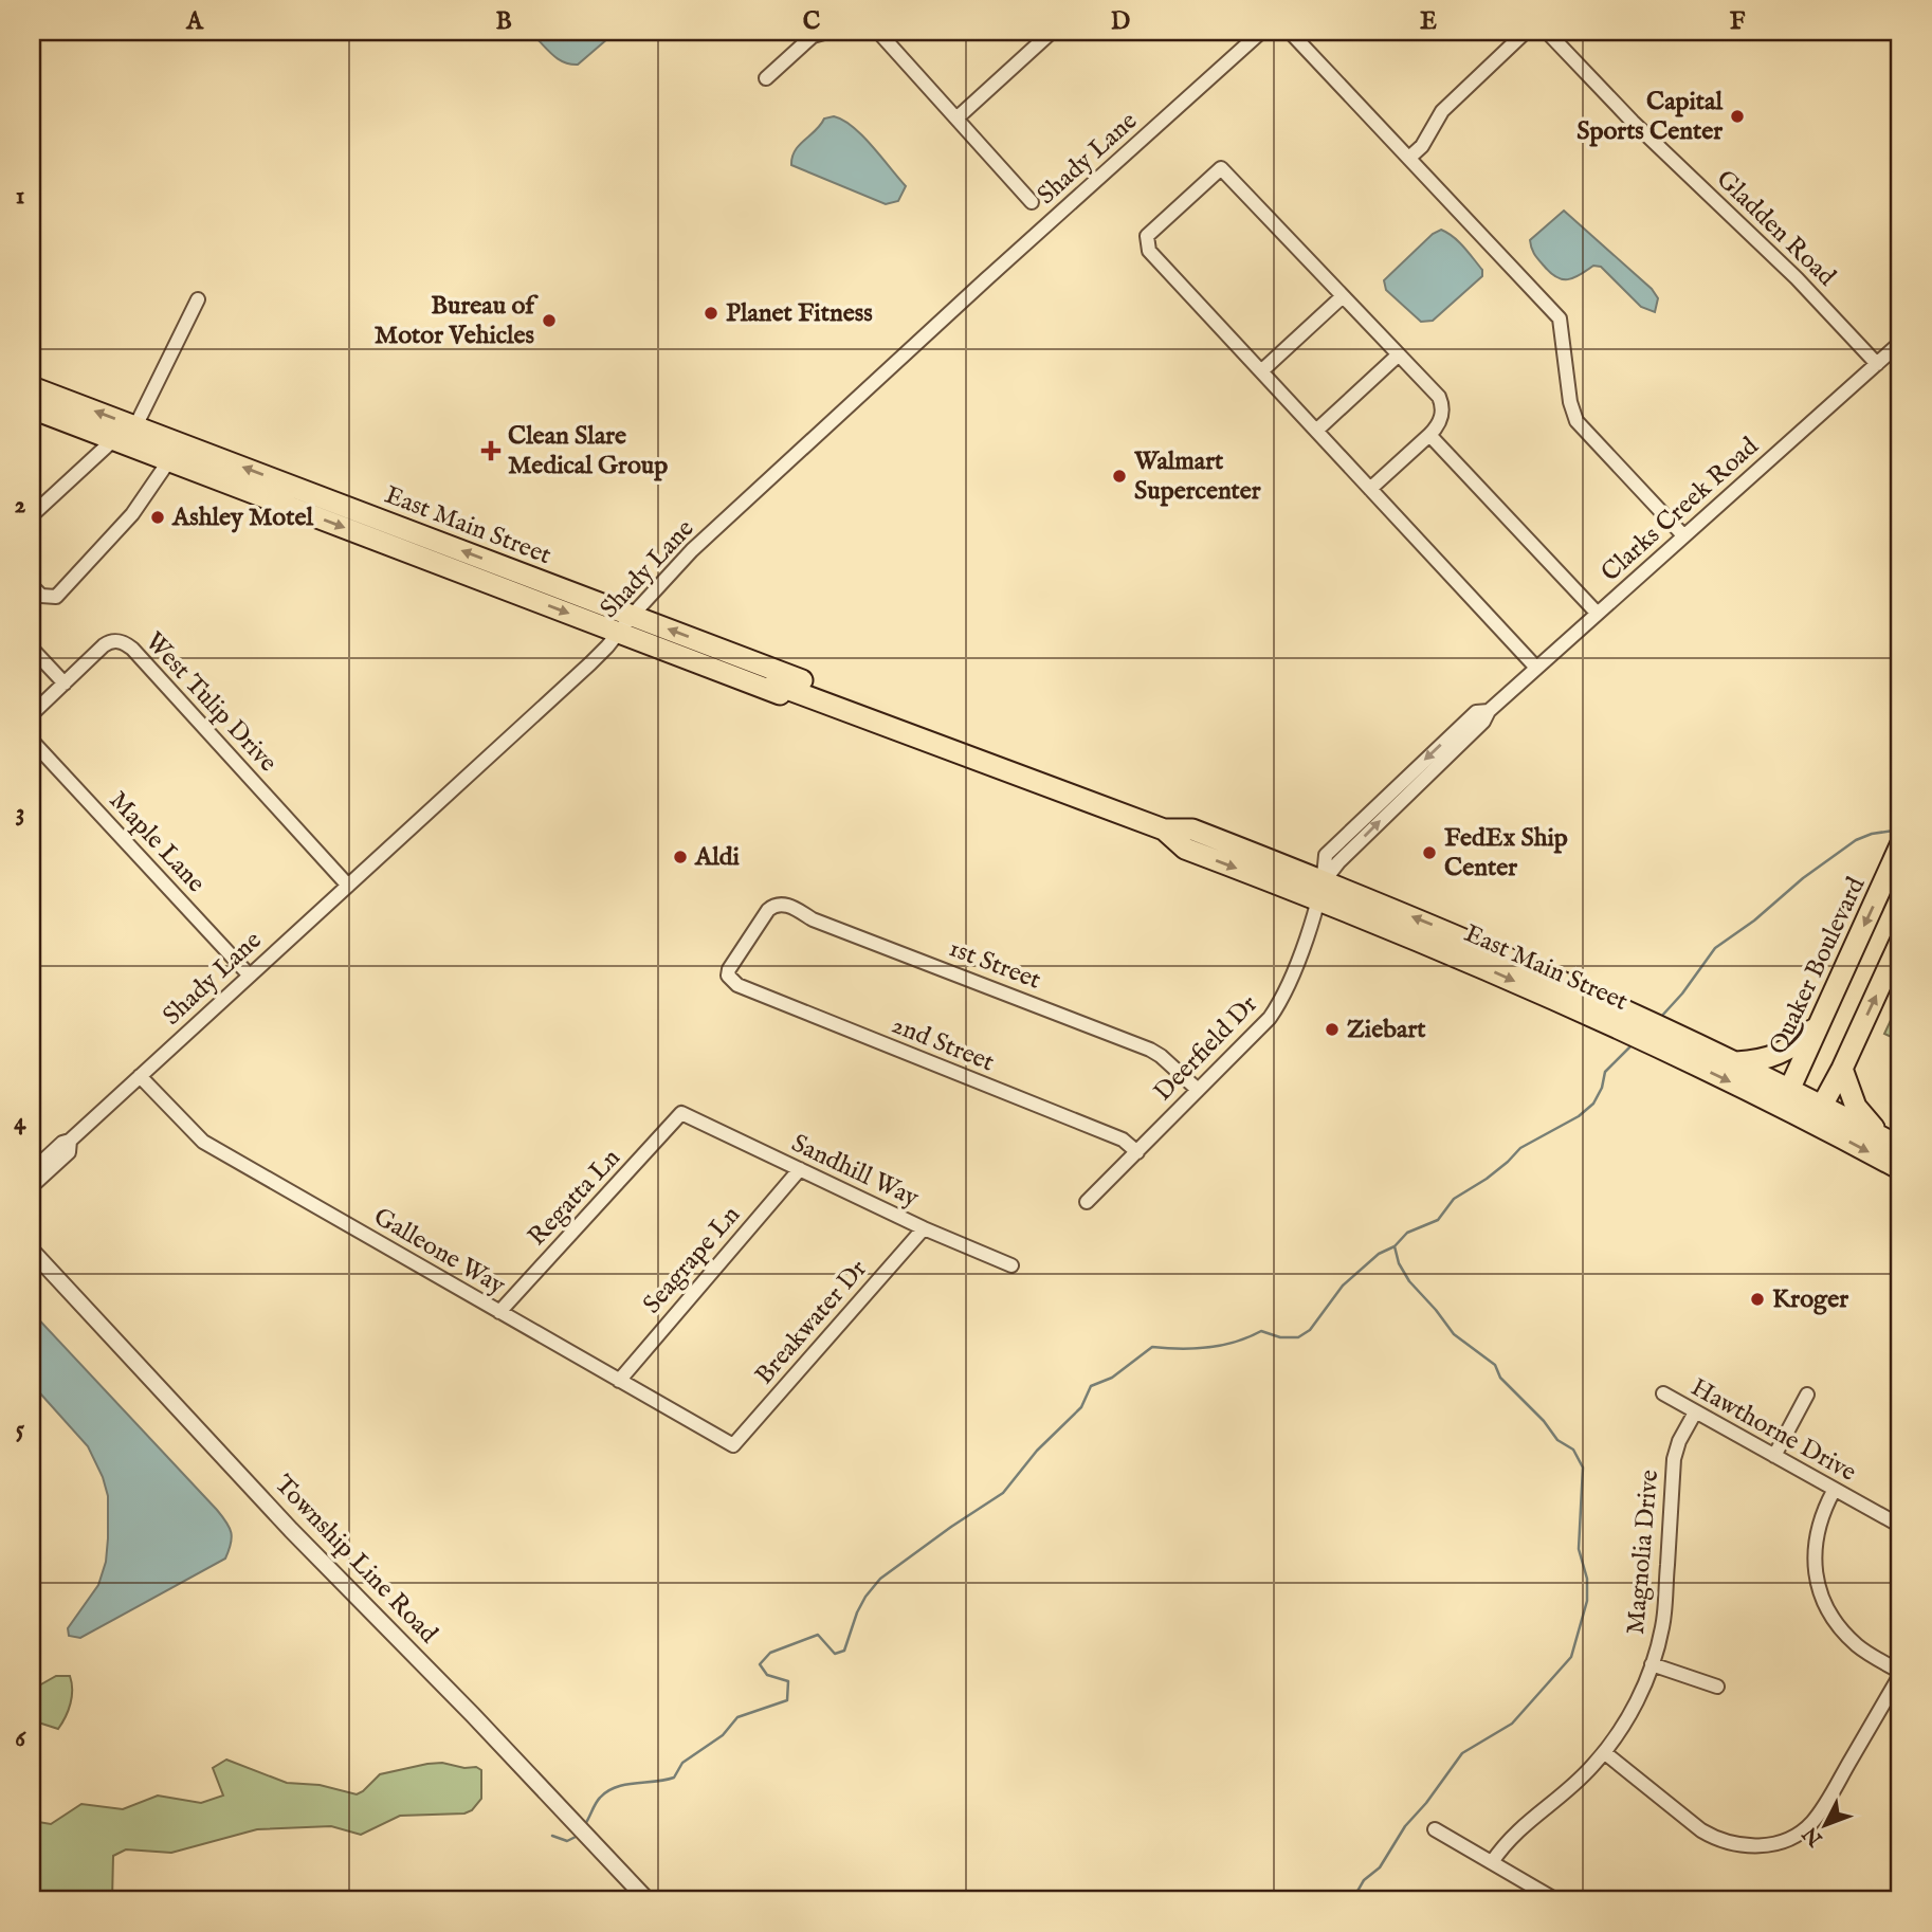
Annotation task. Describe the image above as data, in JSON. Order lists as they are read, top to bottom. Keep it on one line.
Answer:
{"streets":{"main road":["East Main Street","Quaker Boulevard"],"street":["Shady Lane","Gladden Road","Clarks Creek Road","West Tulip Drive","Maple Lane","1st Street","2nd Street","Deerfield Dr","Sandhill Way","Regatta Ln","Galleone Way","Seagrape Ln","Breakwater Dr","Hawthorne Drive","Magnolia Drive","Township Line Road"]},"crossings":[["Shady Lane","East Main Street"],["Shady Lane","West Tulip Drive"],["Shady Lane","Maple Lane"],["Shady Lane","Galleone Way"],["Gladden Road","Clarks Creek Road"],["Clarks Creek Road","East Main Street"],["Clarks Creek Road","Deerfield Dr"],["East Main Street","Quaker Boulevard"],["East Main Street","Deerfield Dr"],["1st Street","2nd Street"],["1st Street","Deerfield Dr"],["2nd Street","Deerfield Dr"],["Sandhill Way","Regatta Ln"],["Sandhill Way","Seagrape Ln"],["Sandhill Way","Breakwater Dr"],["Regatta Ln","Galleone Way"],["Galleone Way","Seagrape Ln"],["Galleone Way","Breakwater Dr"],["Hawthorne Drive","Magnolia Drive"]],"places":{"other":["Capital Sports Center","Planet Fitness","Bureau of Motor Vehicles","Walmart Supercenter","Ashley Motel","FedEx Ship Center","Aldi","Ziebart","Kroger"],"health":["Clean Slare Medical Group"]},"north":"bottom left","grid":{"columns":["A","B","C","D","E","F"],"rows":["1","2","3","4","5","6"]}}
